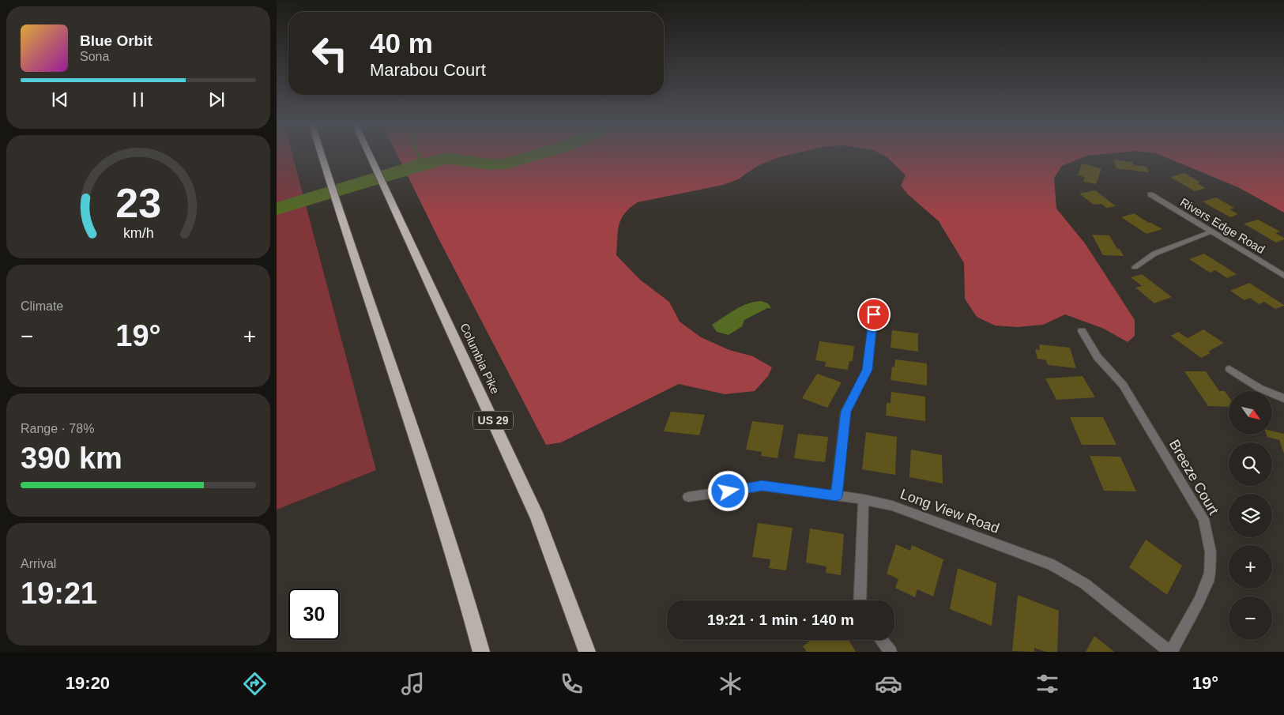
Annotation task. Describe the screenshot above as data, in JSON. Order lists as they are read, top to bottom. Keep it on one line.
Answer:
{"streets":{"highway":["Columbia Pike","US 29"],"street":["Rivers Edge Road","Breeze Court","Long View Road"]},"crossings":[["Breeze Court","Long View Road"]],"north":"bottom right","page":{"turn":["40 m","Marabou Court"],"song":["Blue Orbit","Sona"],"tile":["Climate",["Range · 78%","390 km"],["Arrival","19:21"]],"heat":["−","19°","+"],"map_buttons":["+","−"],"limit":"30","trip":"19:21 · 1 min · 140 m","tabs":["19:20","19°"],"gauge":["23","km/h"]}}
